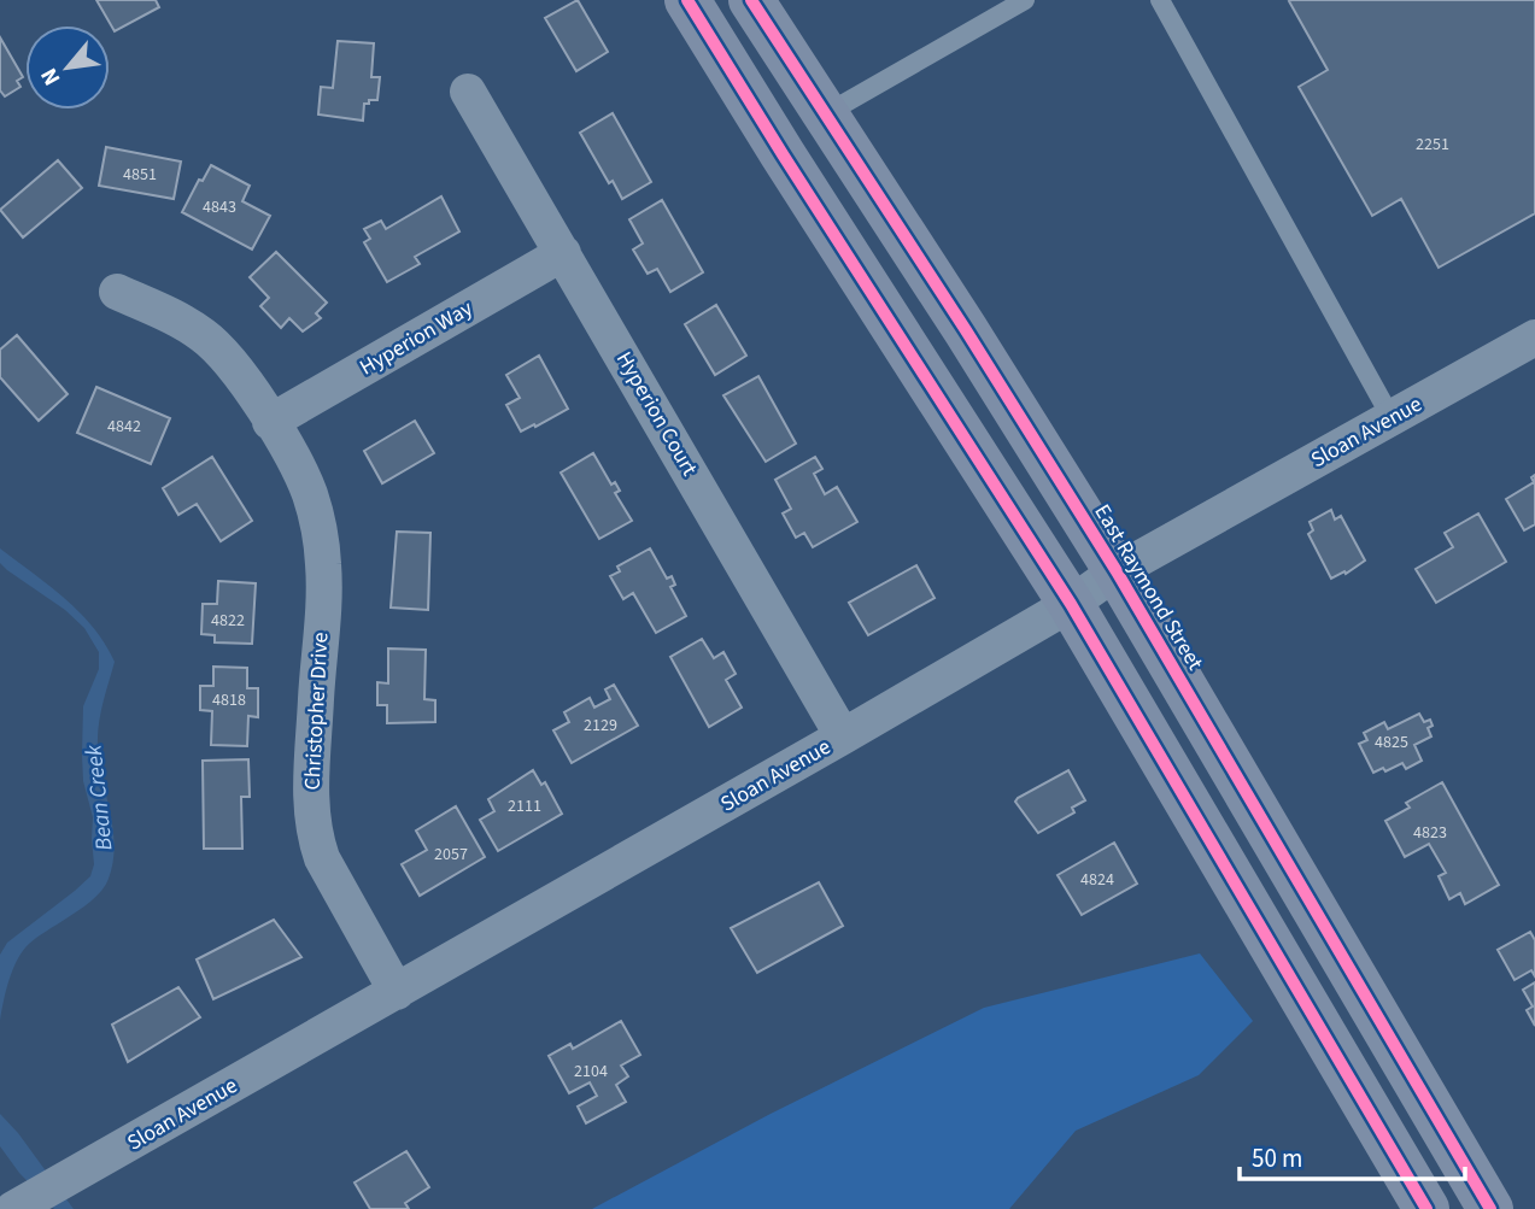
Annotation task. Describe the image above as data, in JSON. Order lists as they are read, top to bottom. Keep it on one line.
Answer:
{"streets":{"main road":["East Raymond Street"],"street":["Hyperion Way","Hyperion Court","Sloan Avenue","Christopher Drive"]},"crossings":[["Hyperion Way","Hyperion Court"],["Hyperion Way","Christopher Drive"],["Hyperion Court","Sloan Avenue"],["Sloan Avenue","East Raymond Street"],["Sloan Avenue","Christopher Drive"]],"water":["Bean Creek"],"house_numbers":["2251","4851","4843","4842","4822","4818","2129","4825","2111","4823","2057","4824","2104"],"scale_bar":"50 m","north":"bottom left"}
